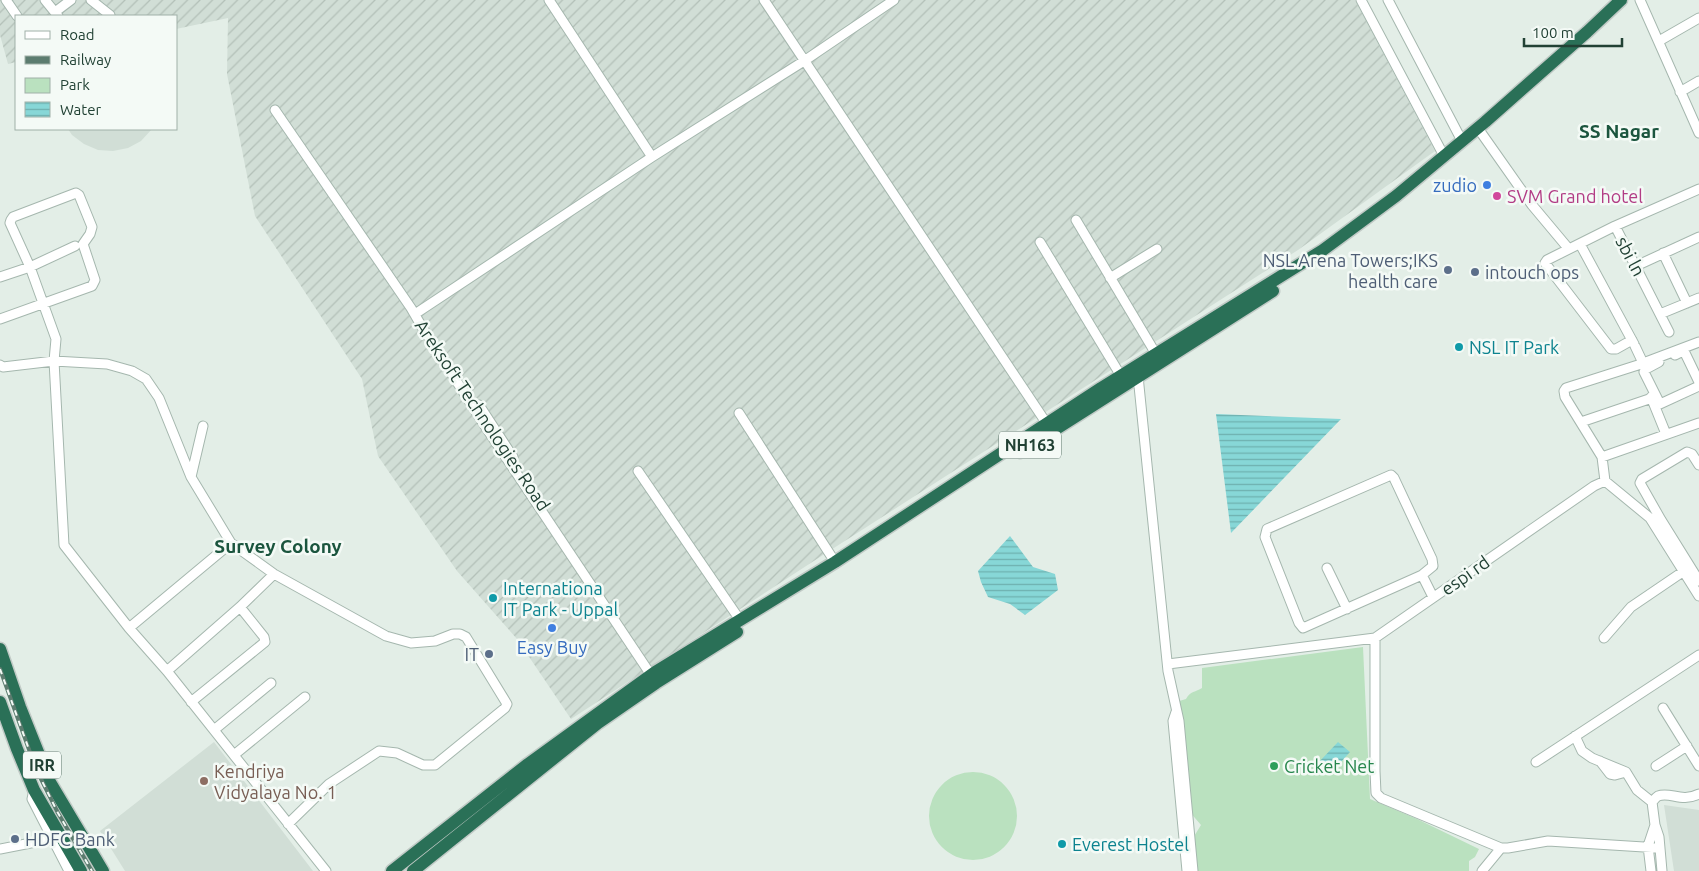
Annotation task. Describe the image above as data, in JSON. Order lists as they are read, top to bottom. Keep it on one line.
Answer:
{"streets":{"highway":["NH163","IRR"],"street":["sbi ln","Areksoft Technologies Road","espi rd"]},"crossings":[["Areksoft Technologies Road","NH163"]],"districts":["SS Nagar","Survey Colony"],"places":["zudio","SVM Grand hotel","NSL Arena Towers;IKS health care","intouch ops","NSL IT Park","Internationa IT Park - Uppal","Easy Buy","IT","Cricket Net","Kendriya Vidyalaya No. 1","HDFC Bank","Everest Hostel"],"legend":["Road","Railway","Park","Water"],"scale_bar":"100 m"}
